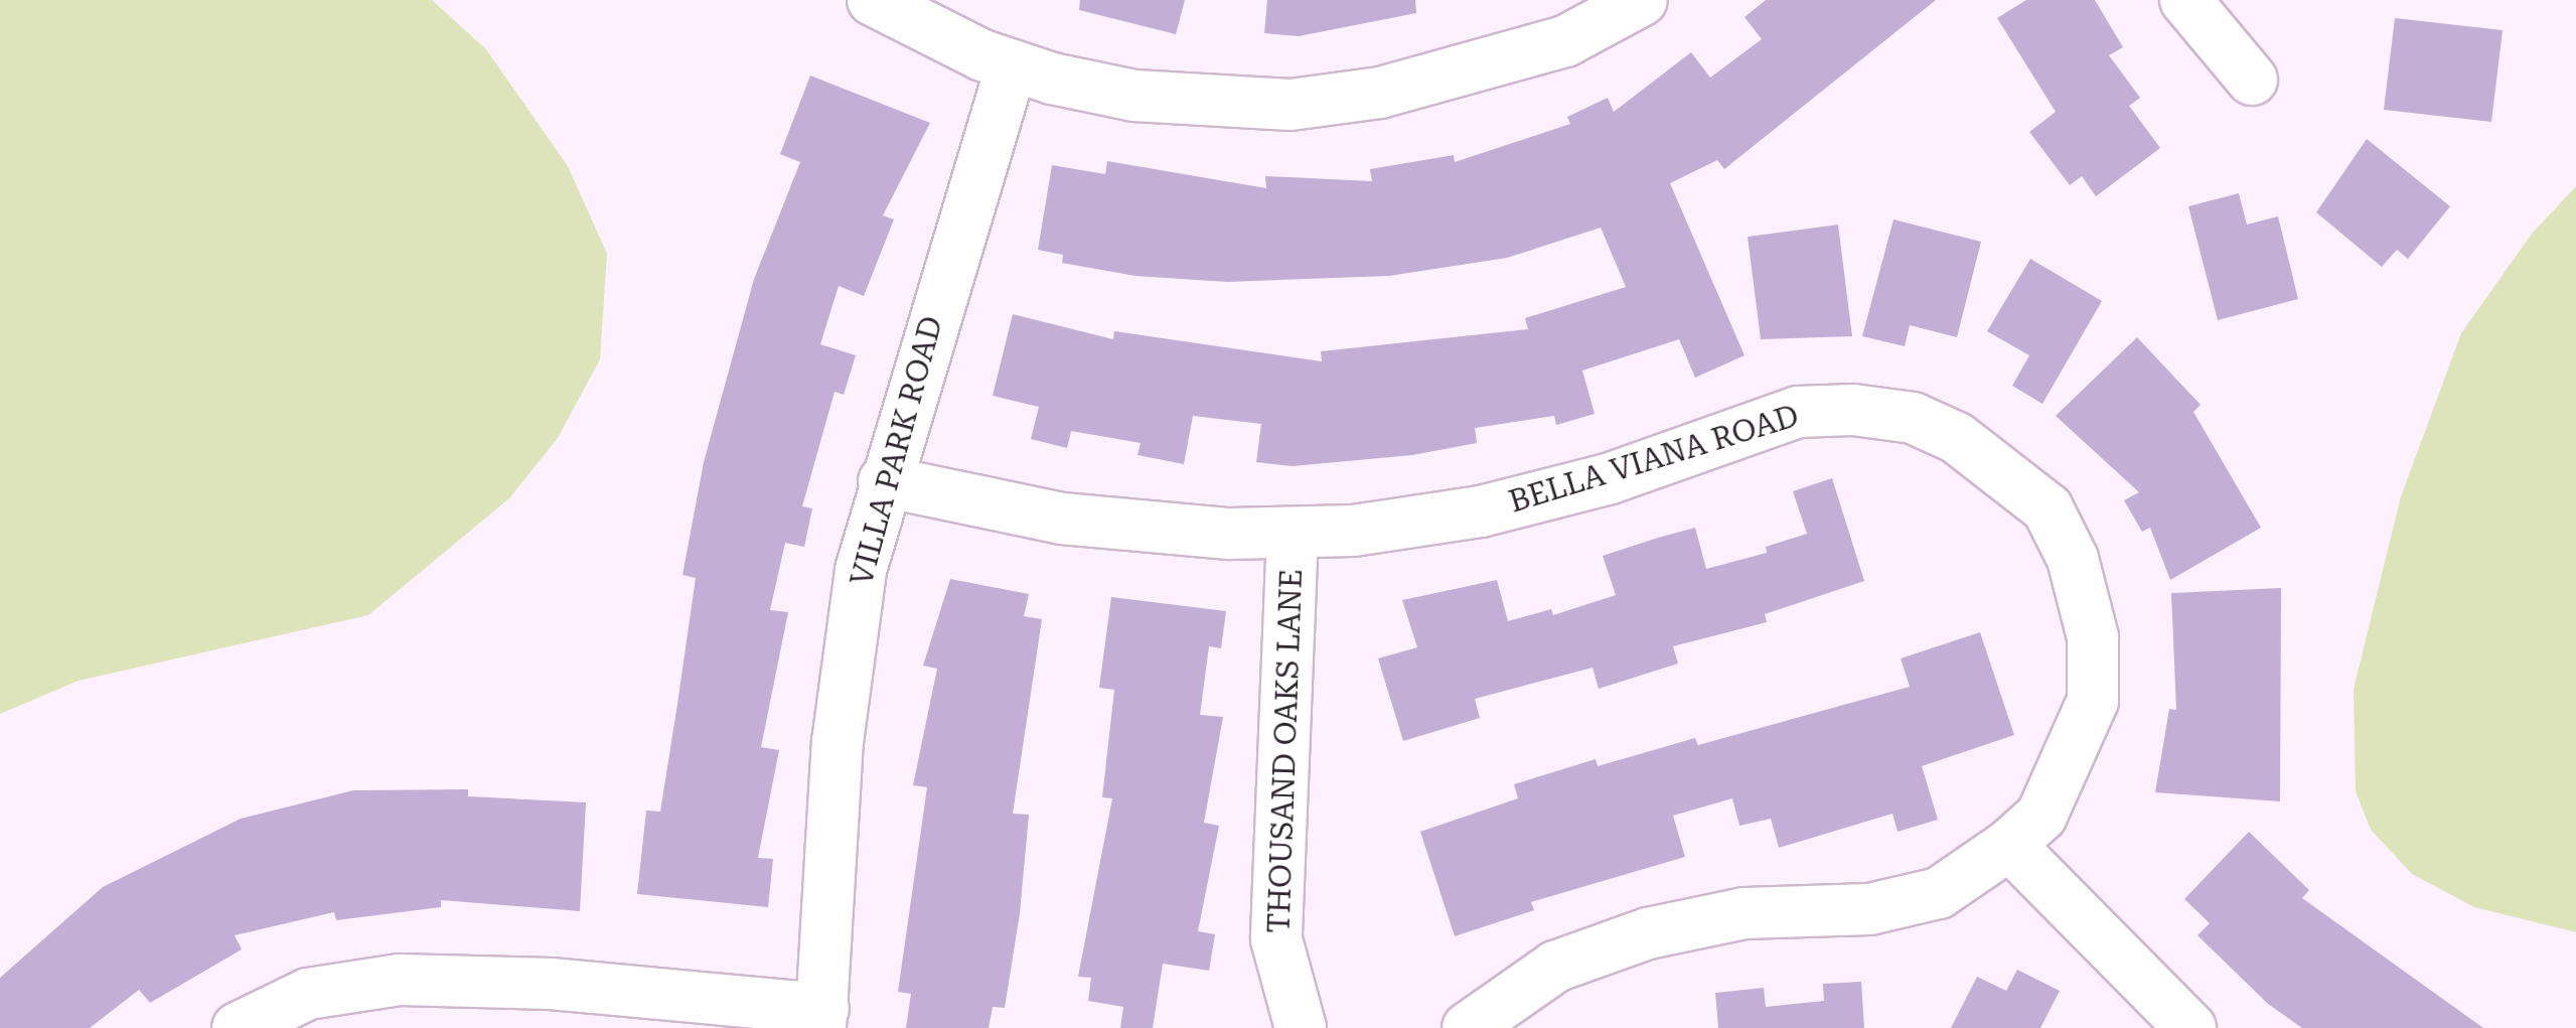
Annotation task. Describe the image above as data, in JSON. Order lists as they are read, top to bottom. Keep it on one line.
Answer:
{"streets":{"street":["VILLA PARK ROAD","BELLA VIANA ROAD","THOUSAND OAKS LANE"]},"crossings":[["VILLA PARK ROAD","BELLA VIANA ROAD"],["BELLA VIANA ROAD","THOUSAND OAKS LANE"]]}
